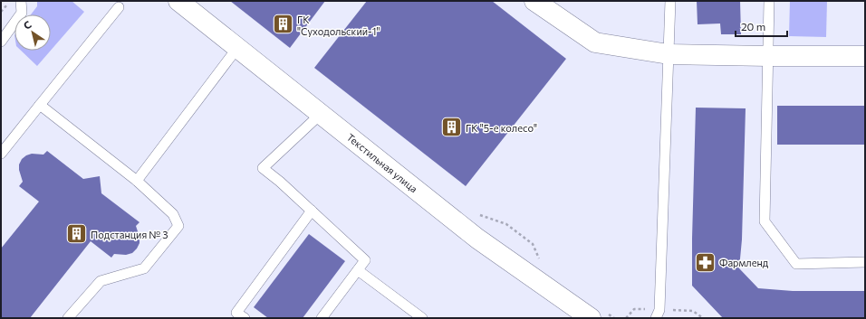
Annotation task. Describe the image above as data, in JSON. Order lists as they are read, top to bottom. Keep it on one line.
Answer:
{"streets":{"street":["Текстильная улица"]},"places":{"building":["ГК \"Суходольский-1\"","ГК \"5-е колесо\"","Подстанция № 3"],"pharmacy":["Фармленд"]},"scale_bar":"20 m","north":"top left"}
